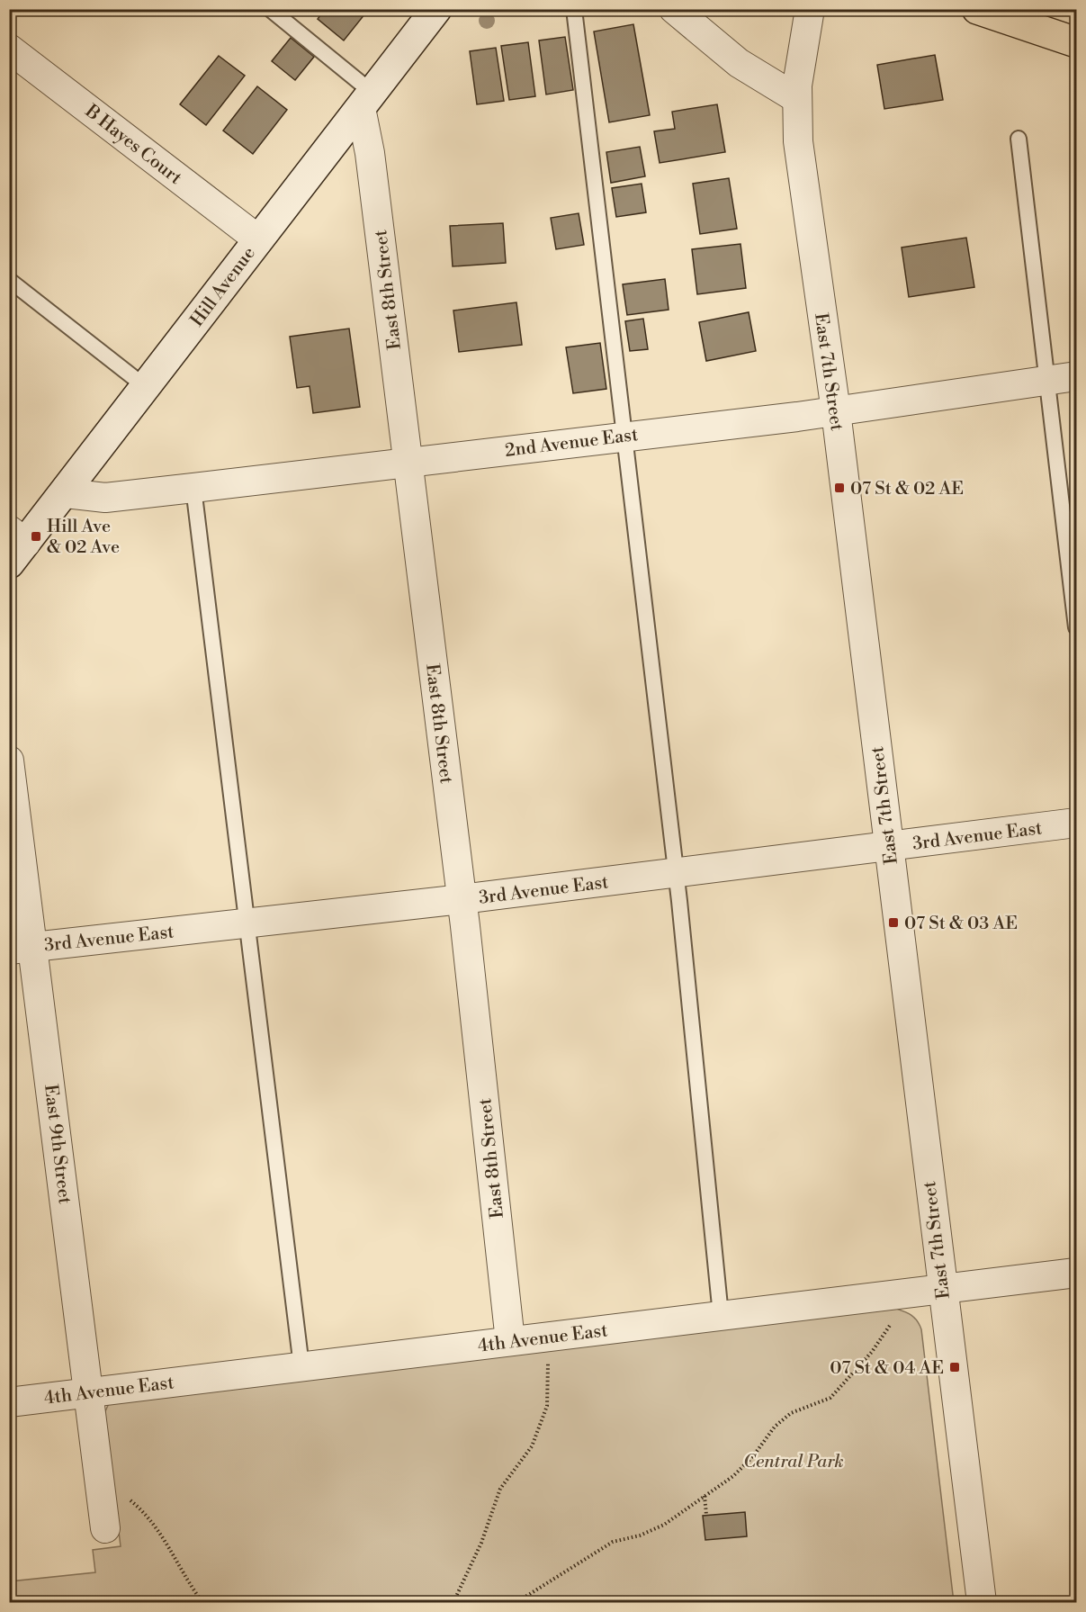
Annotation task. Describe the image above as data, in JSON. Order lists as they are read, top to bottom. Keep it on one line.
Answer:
{"streets":{"street":["B Hayes Court","Hill Avenue","East 8th Street","East 7th Street","2nd Avenue East","3rd Avenue East","East 9th Street","4th Avenue East"]},"crossings":[["B Hayes Court","Hill Avenue"],["Hill Avenue","East 8th Street"],["Hill Avenue","2nd Avenue East"],["East 8th Street","2nd Avenue East"],["East 8th Street","3rd Avenue East"],["East 8th Street","4th Avenue East"],["East 7th Street","2nd Avenue East"],["East 7th Street","3rd Avenue East"],["East 7th Street","4th Avenue East"],["3rd Avenue East","East 9th Street"],["East 9th Street","4th Avenue East"]],"parks":["Central Park"],"places":{"transit":["07 St & 02 AE","Hill Ave & 02 Ave","07 St & 03 AE","07 St & 04 AE"]}}
